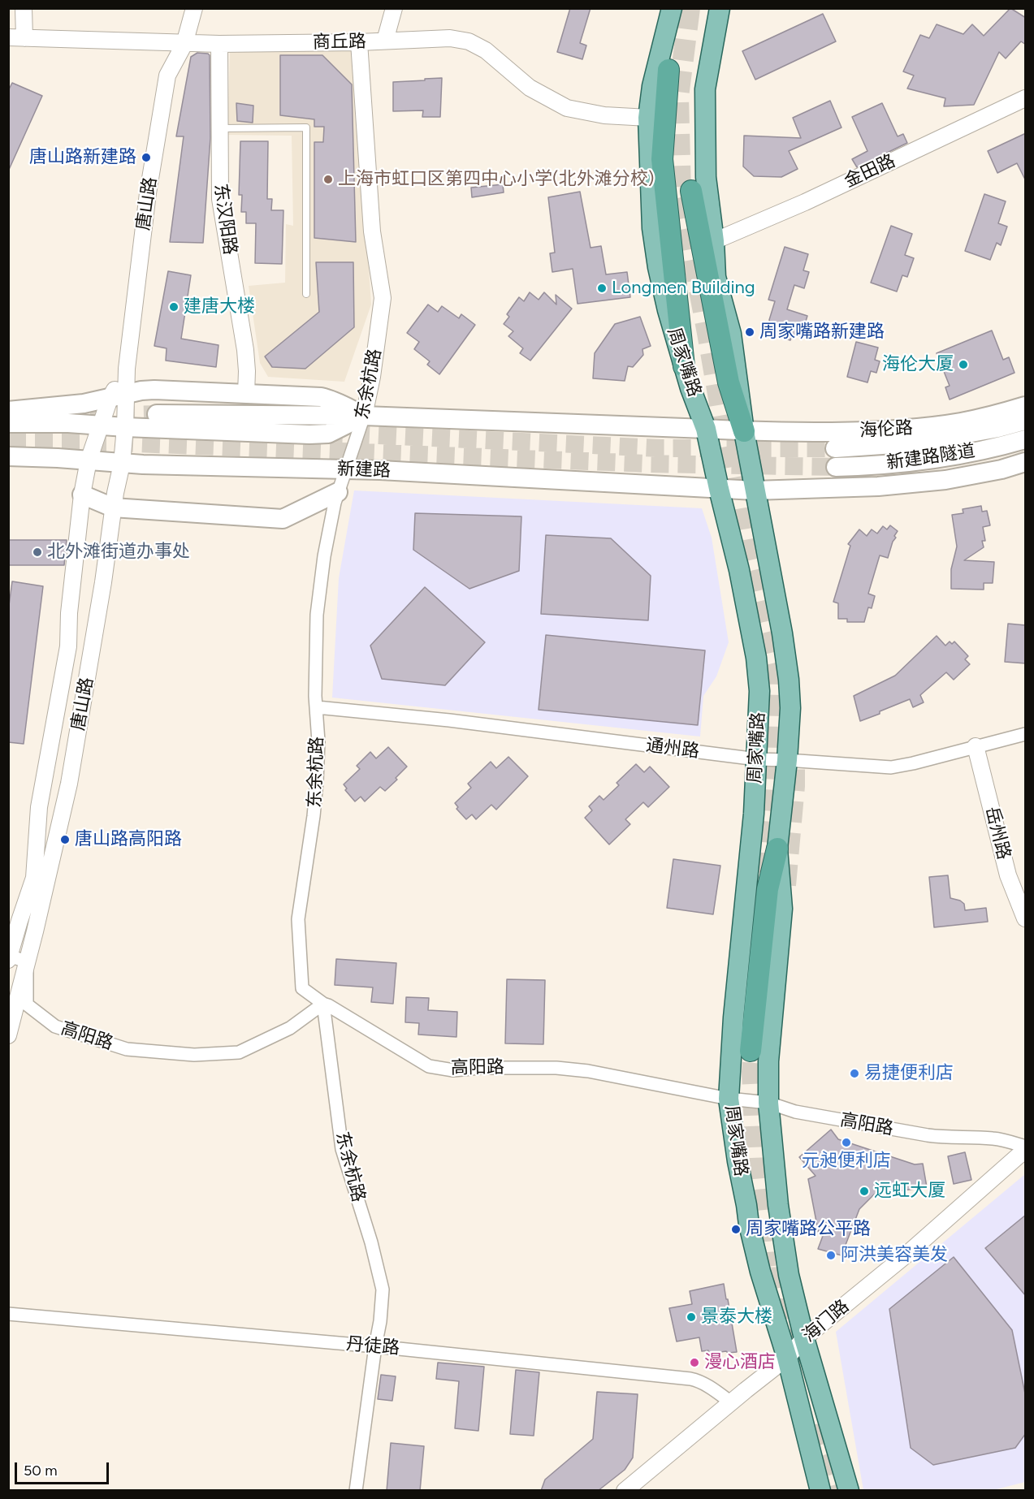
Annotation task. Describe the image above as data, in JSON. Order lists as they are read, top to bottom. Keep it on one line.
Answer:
{"streets":{"main road":["周家嘴路","海伦路","新建路隧道","新建路"],"street":["商丘路","金田路","唐山路","东汉阳路","东余杭路","通州路","岳州路","高阳路","海门路","丹徒路"]},"crossings":[["商丘路","唐山路"],["商丘路","东汉阳路"],["商丘路","周家嘴路"],["商丘路","东余杭路"],["金田路","周家嘴路"],["唐山路","新建路"],["唐山路","高阳路"],["东汉阳路","新建路"],["周家嘴路","海伦路"],["周家嘴路","新建路"],["周家嘴路","通州路"],["周家嘴路","高阳路"],["周家嘴路","海门路"],["东余杭路","新建路"],["东余杭路","通州路"],["东余杭路","高阳路"],["东余杭路","丹徒路"],["海伦路","新建路"],["通州路","岳州路"],["高阳路","海门路"],["海门路","丹徒路"]],"places":["唐山路新建路","上海市虹口区第四中心小学(北外滩分校)","Longmen Building","建唐大楼","周家嘴路新建路","海伦大厦","北外滩街道办事处","唐山路高阳路","易捷便利店","元昶便利店","远虹大厦","周家嘴路公平路","阿洪美容美发","景泰大楼","漫心酒店"],"scale_bar":"50 m"}
